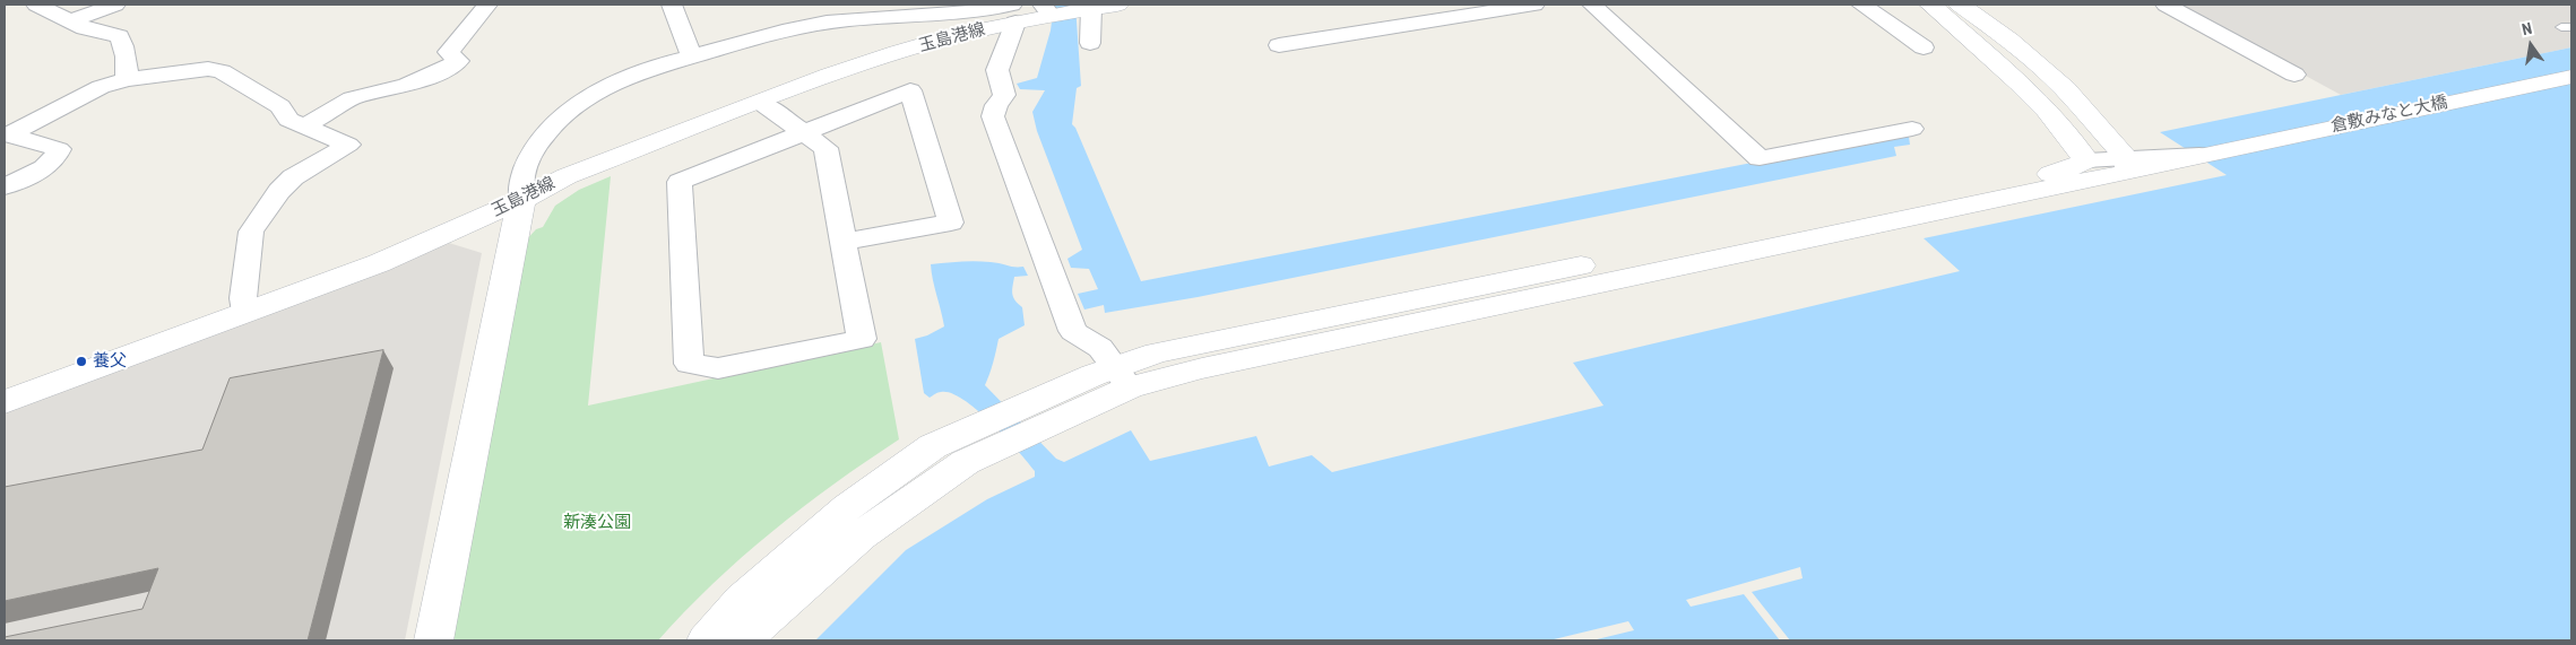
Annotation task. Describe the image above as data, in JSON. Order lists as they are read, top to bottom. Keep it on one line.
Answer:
{"streets":{"street":["玉島港線","倉敷みなと大橋"]},"parks":["新湊公園"],"places":["養父"],"north":"top"}
